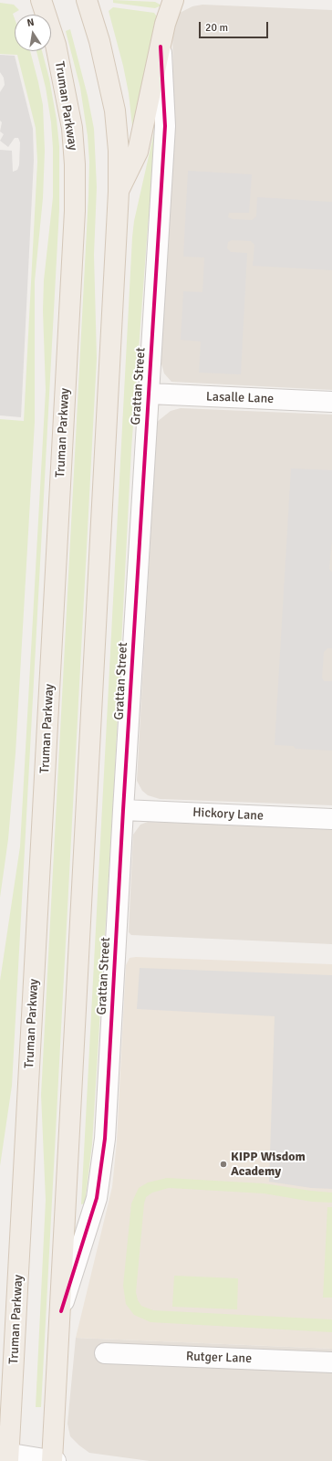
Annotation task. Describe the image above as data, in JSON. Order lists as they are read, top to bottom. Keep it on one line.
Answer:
{"streets":{"main road":["Truman Parkway"],"street":["Grattan Street","Lasalle Lane","Hickory Lane","Rutger Lane"]},"crossings":[["Grattan Street","Lasalle Lane"],["Grattan Street","Hickory Lane"]],"places":["KIPP Wisdom Academy"],"scale_bar":"20 m","north":"top"}
